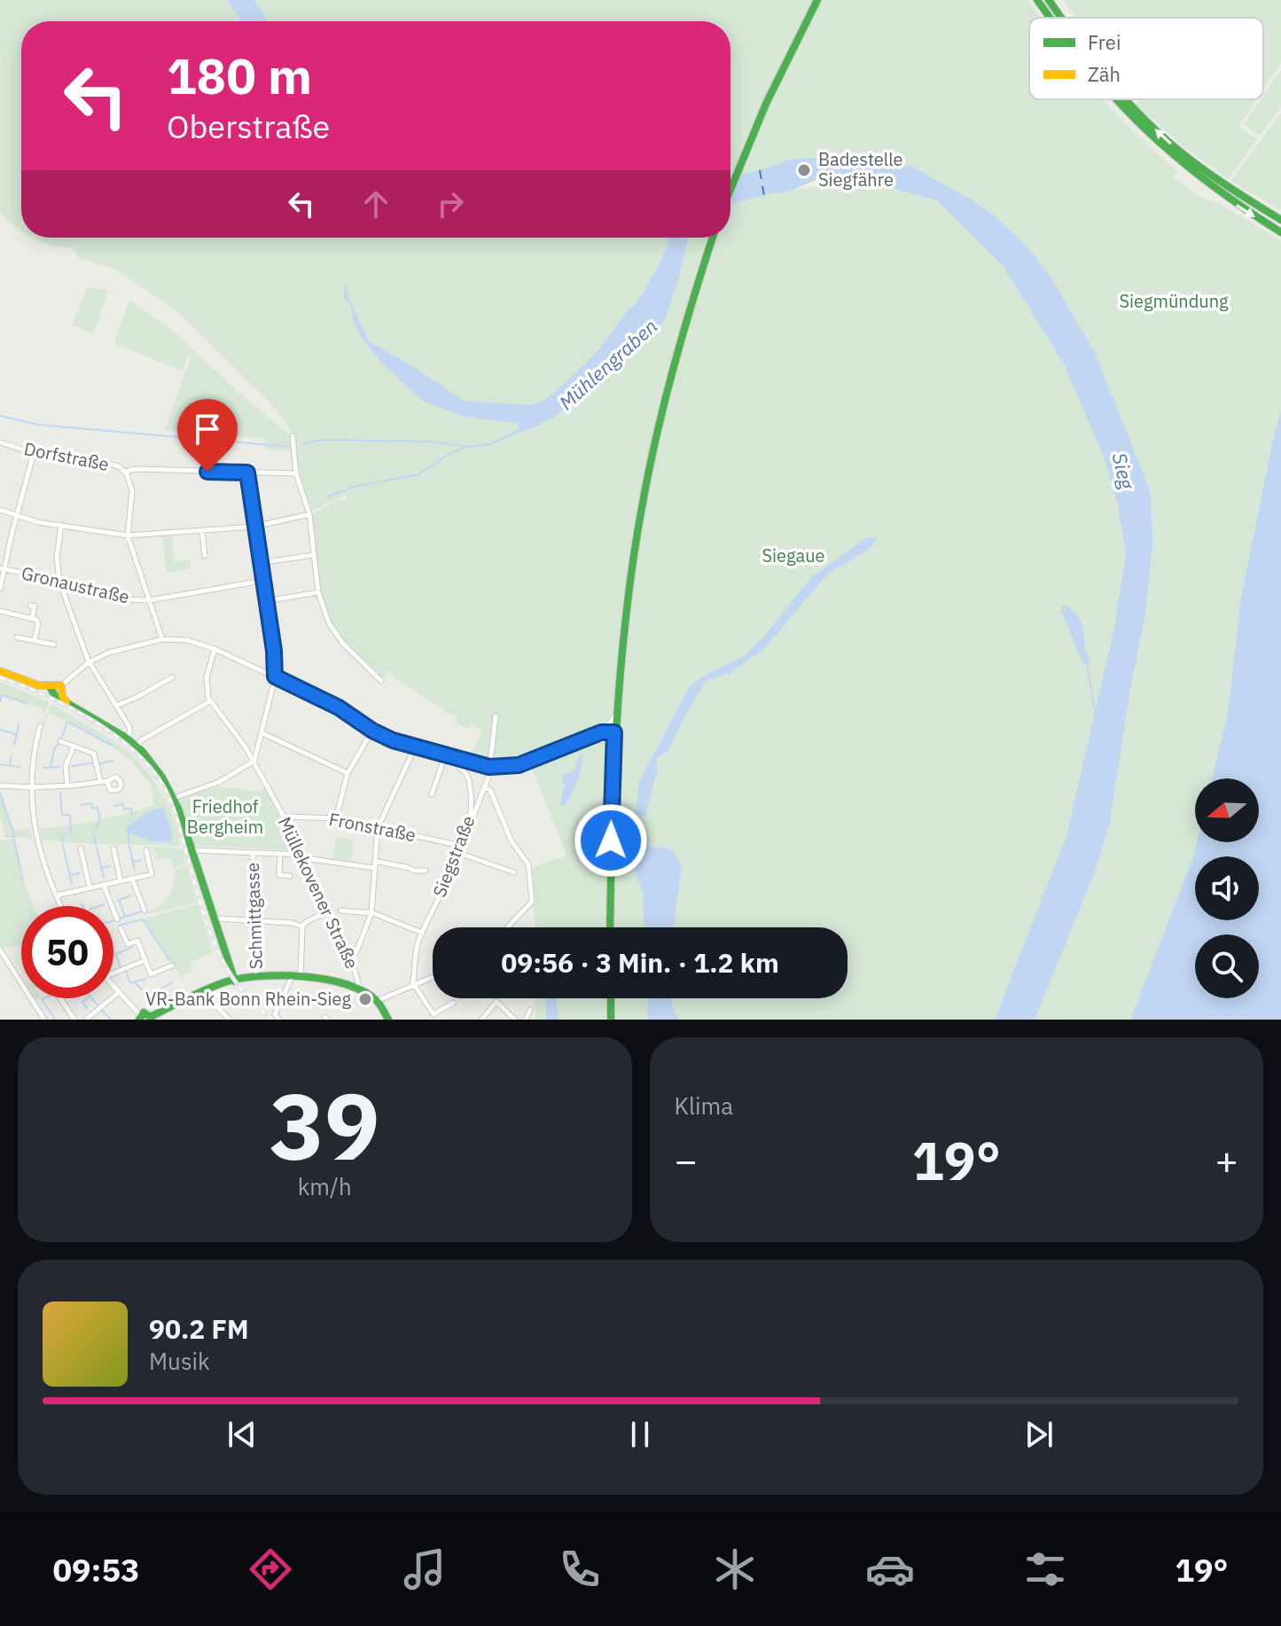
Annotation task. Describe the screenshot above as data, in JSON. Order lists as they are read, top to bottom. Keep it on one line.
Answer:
{"streets":{"street":["Dorfstraße","Gronaustraße","Fronstraße","Siegstraße","Müllekovener Straße","Schmittgasse"]},"crossings":[["Dorfstraße","Gronaustraße"],["Fronstraße","Siegstraße"],["Fronstraße","Müllekovener Straße"]],"water":["Mühlengraben","Sieg"],"parks":["Siegmündung","Siegaue","Friedhof Bergheim"],"places":["Badestelle Siegfähre","VR-Bank Bonn Rhein-Sieg"],"legend":["Frei","Zäh"],"north":"left","page":{"turn":["180 m","Oberstraße"],"limit":"50","trip":"09:56 · 3 Min. · 1.2 km","tile":[["39","km/h"],"Klima"],"heat":["−","19°","+"],"song":["90.2 FM","Musik"],"tabs":["09:53","19°"]}}
